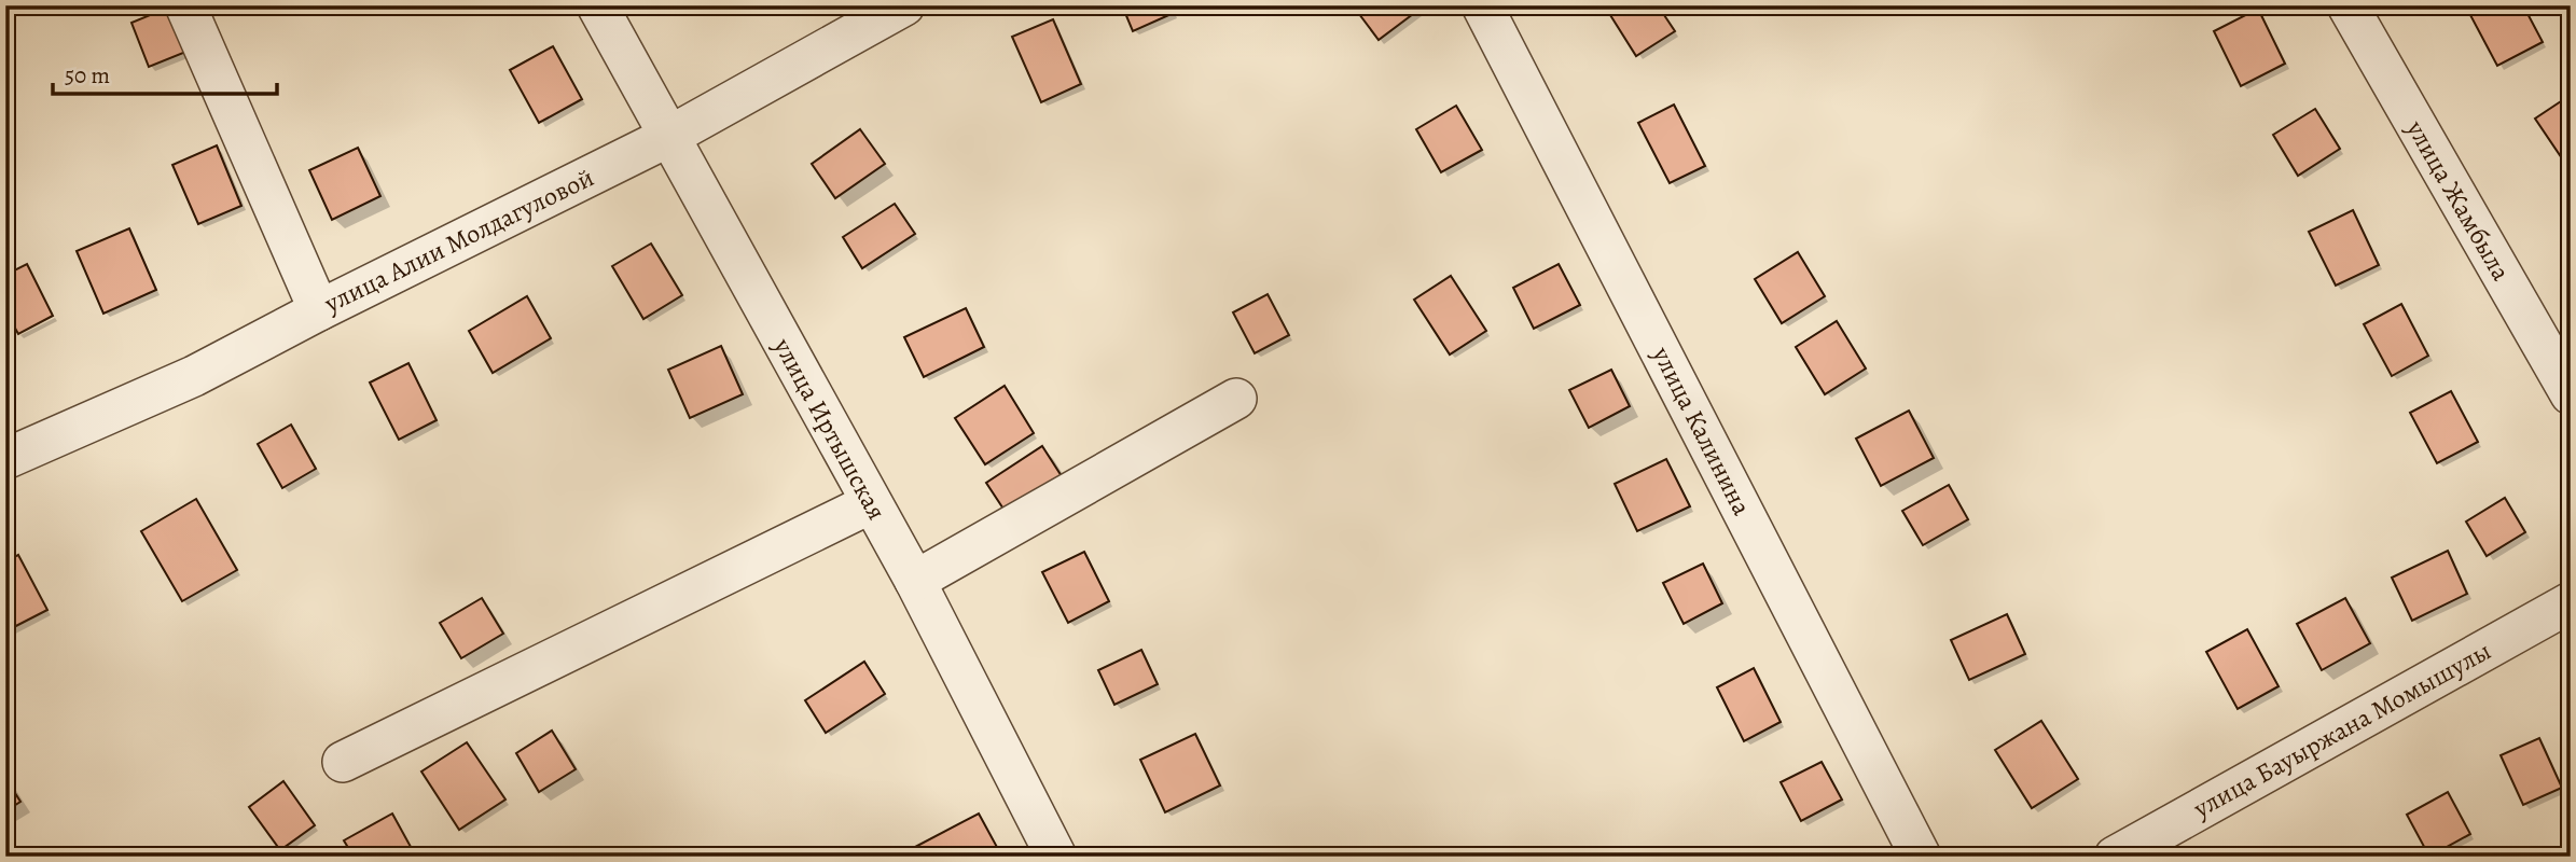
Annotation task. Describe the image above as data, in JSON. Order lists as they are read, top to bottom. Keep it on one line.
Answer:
{"streets":{"street":["улица Жамбыла","улица Алии Молдагуловой","улица Иртышская","улица Калинина","улица Бауыржана Момышулы"]},"crossings":[["улица Алии Молдагуловой","улица Иртышская"]],"scale_bar":"50 m"}
